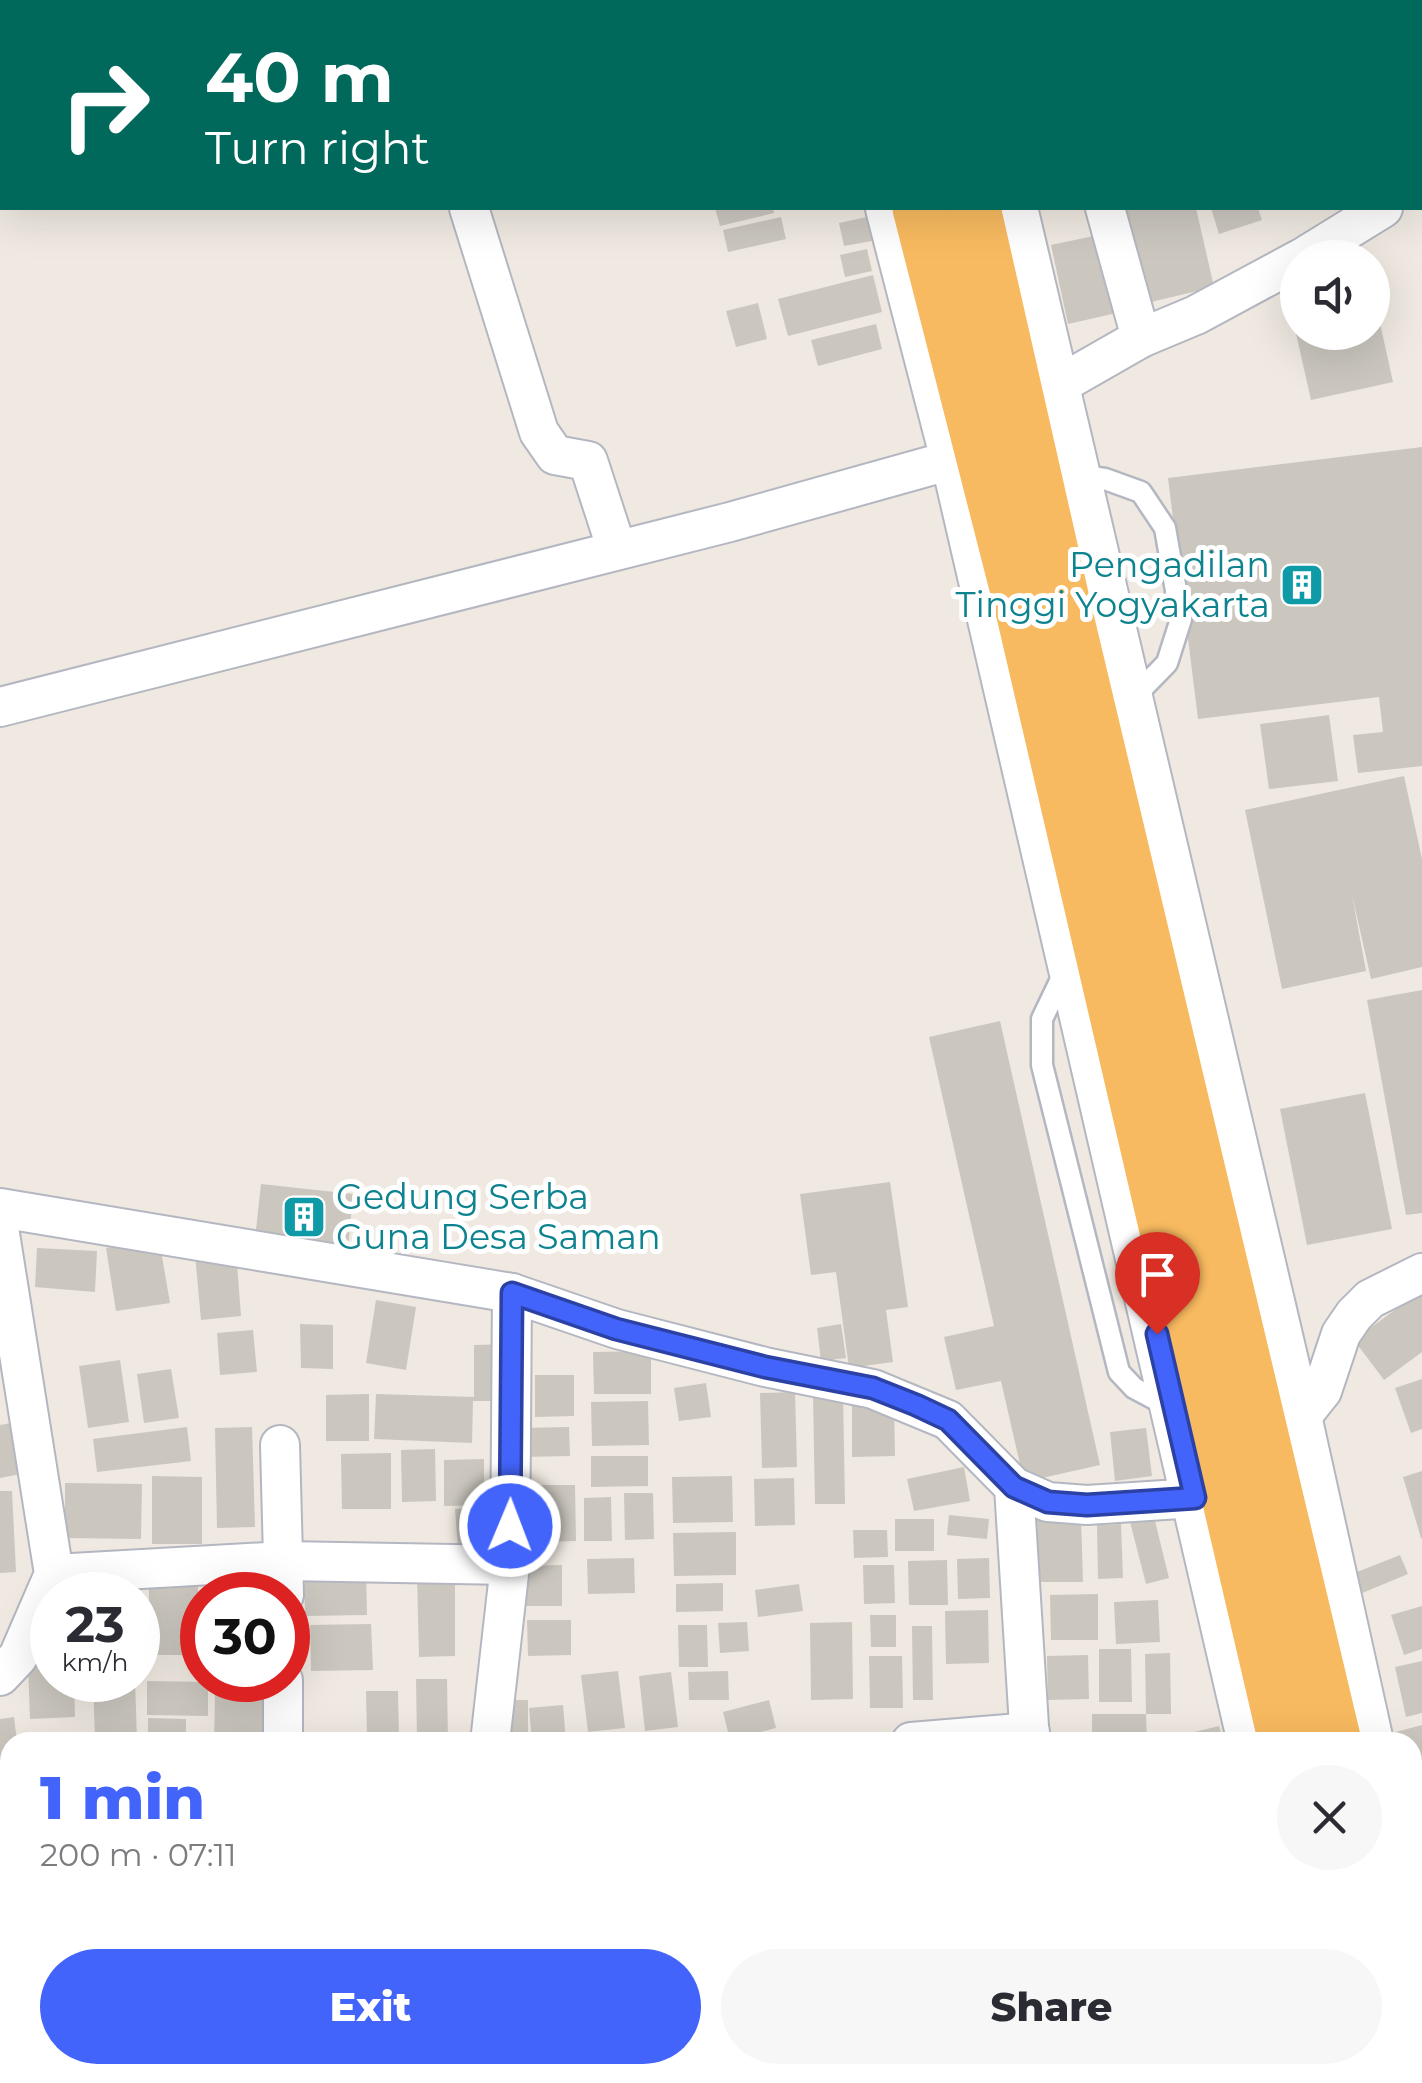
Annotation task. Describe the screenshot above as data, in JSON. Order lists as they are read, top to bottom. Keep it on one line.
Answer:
{"places":{"building":["Pengadilan Tinggi Yogyakarta","Gedung Serba Guna Desa Saman"]},"page":{"turn":["40 m","Turn right"],"speed":"23 km/h","limit":"30","heading":["1 min","200 m · 07:11"],"buttons":["Exit","Share"]}}
